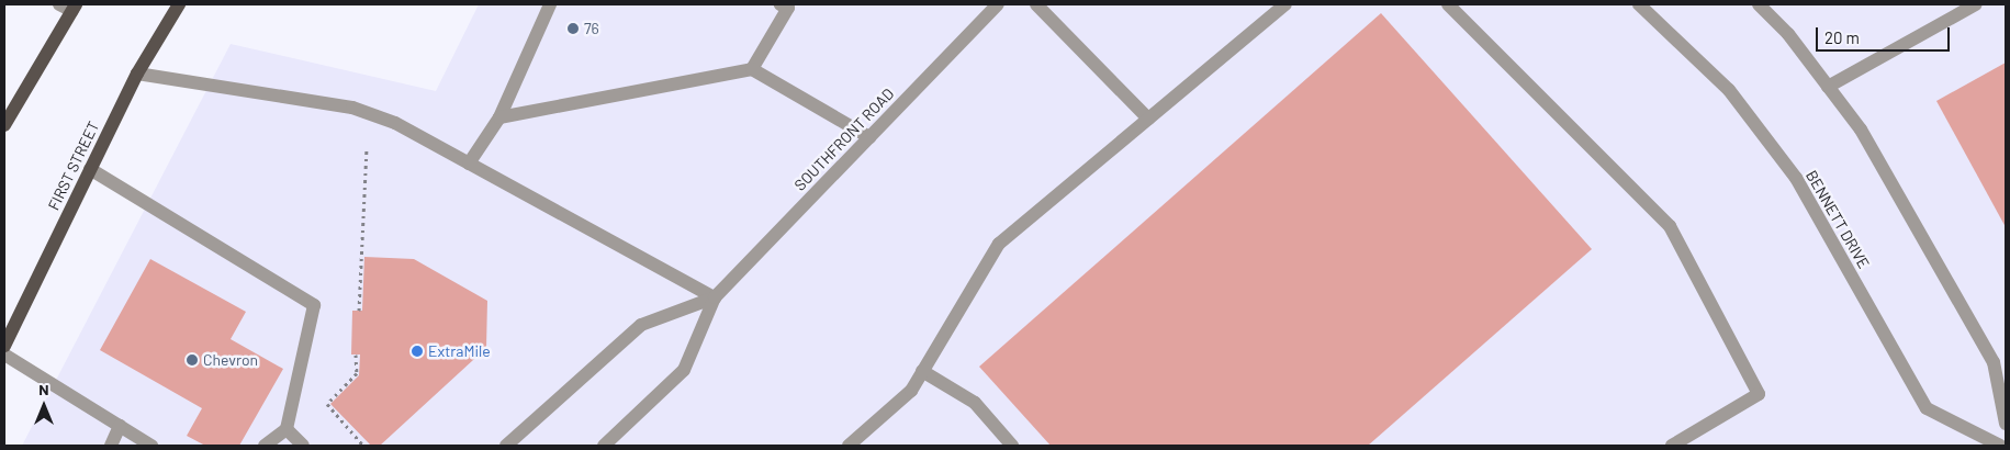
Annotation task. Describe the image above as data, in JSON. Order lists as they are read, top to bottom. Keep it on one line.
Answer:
{"streets":{"main road":["FIRST STREET"],"street":["SOUTHFRONT ROAD","BENNETT DRIVE"]},"places":["76","ExtraMile","Chevron"],"scale_bar":"20 m","north":"top"}
